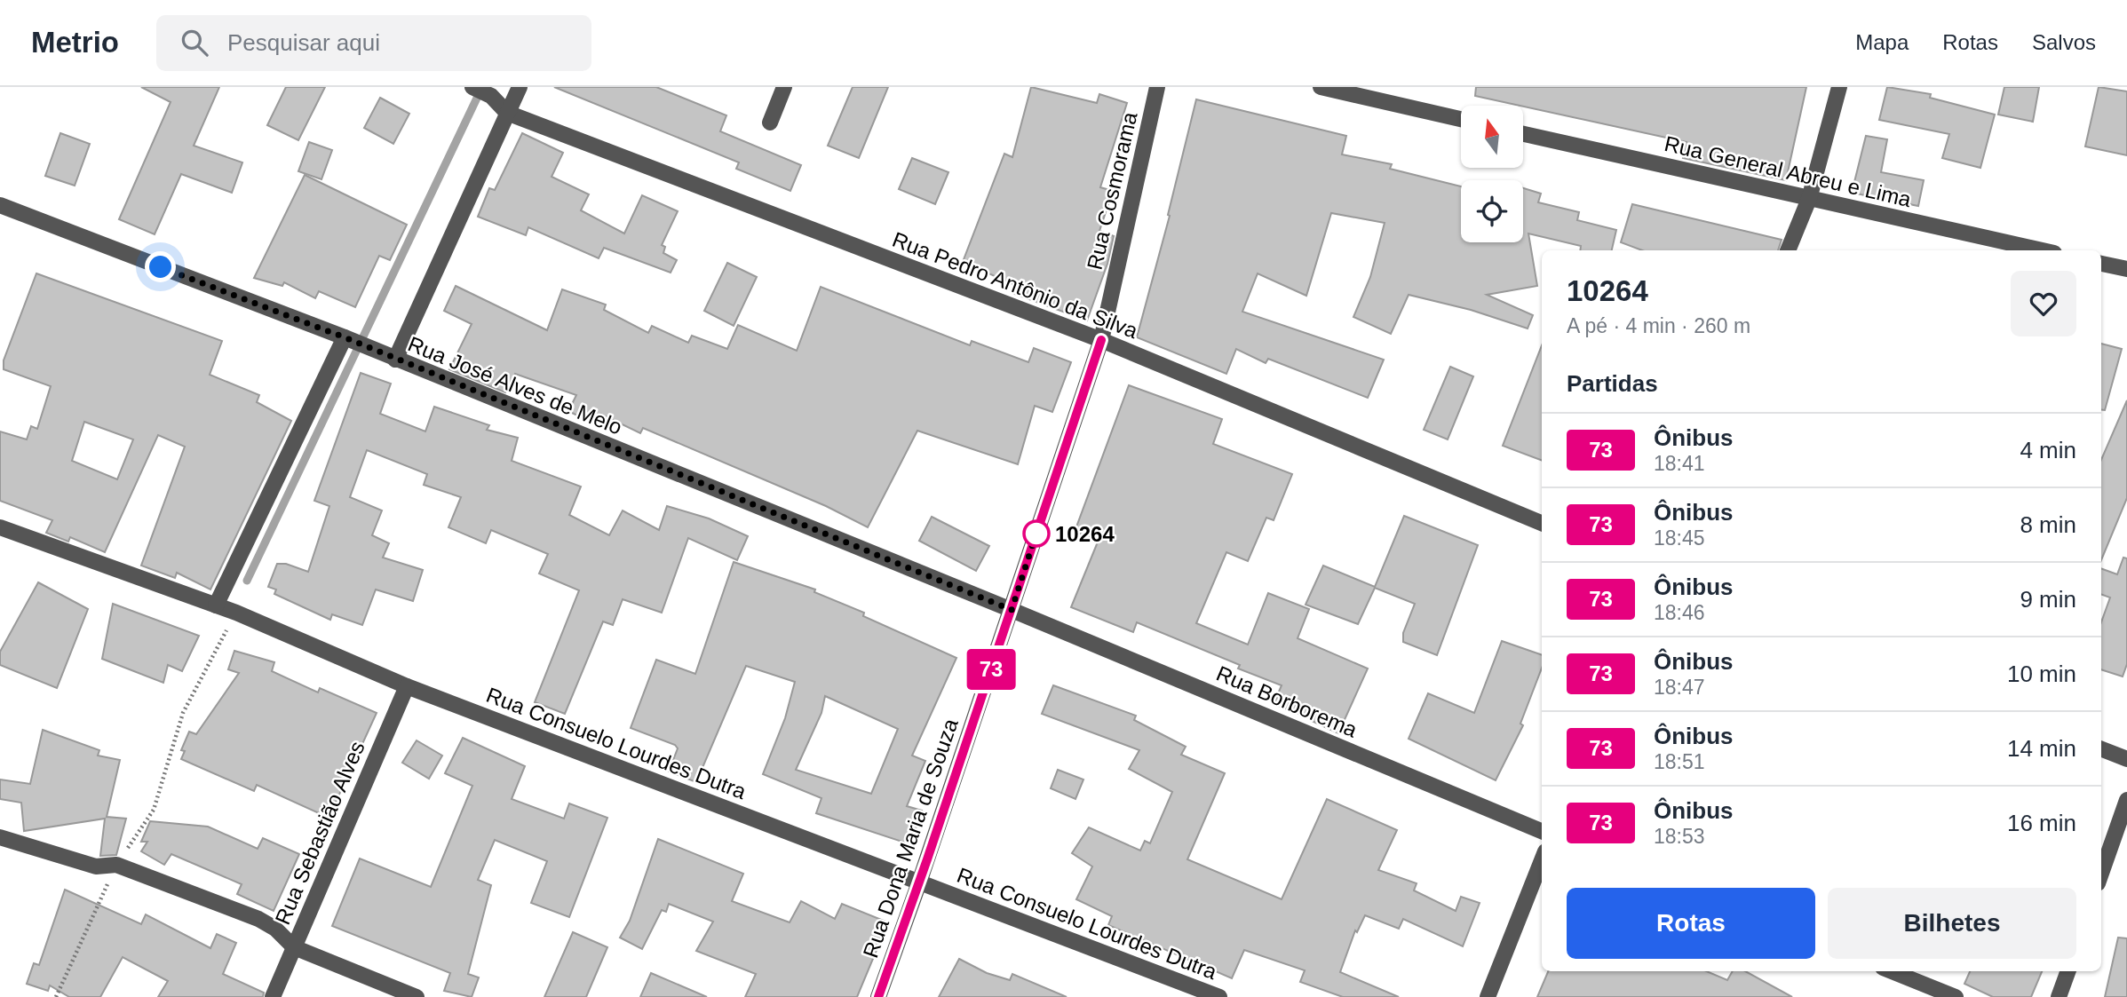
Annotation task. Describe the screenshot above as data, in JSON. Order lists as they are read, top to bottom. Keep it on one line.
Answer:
{"streets":{"street":["Rua General Abreu e Lima","Rua Cosmorama","Rua Pedro Antônio da Silva","Rua José Alves de Melo","Rua Borborema","Rua Consuelo Lourdes Dutra","Rua Sebastião Alves","Rua Dona Maria de Souza"]},"crossings":[["Rua Cosmorama","Rua Pedro Antônio da Silva"],["Rua Cosmorama","Rua Dona Maria de Souza"],["Rua Pedro Antônio da Silva","Rua Dona Maria de Souza"],["Rua José Alves de Melo","Rua Borborema"],["Rua José Alves de Melo","Rua Dona Maria de Souza"],["Rua Borborema","Rua Dona Maria de Souza"],["Rua Consuelo Lourdes Dutra","Rua Sebastião Alves"],["Rua Consuelo Lourdes Dutra","Rua Dona Maria de Souza"]],"places":["10264"],"lines":["bus line 73"],"north":"top","page":{"header":"Metrio","search":"Pesquisar aqui","nav":["Mapa","Rotas","Salvos"],"on_map":"73","heading":[["10264","A pé · 4 min · 260 m"],"Partidas"],"list":[{"mark":"73","name":"Ônibus","note":"18:41","value":"4 min"},{"mark":"73","name":"Ônibus","note":"18:45","value":"8 min"},{"mark":"73","name":"Ônibus","note":"18:46","value":"9 min"},{"mark":"73","name":"Ônibus","note":"18:47","value":"10 min"},{"mark":"73","name":"Ônibus","note":"18:51","value":"14 min"},{"mark":"73","name":"Ônibus","note":"18:53","value":"16 min"}],"buttons":["Rotas","Bilhetes"]}}
